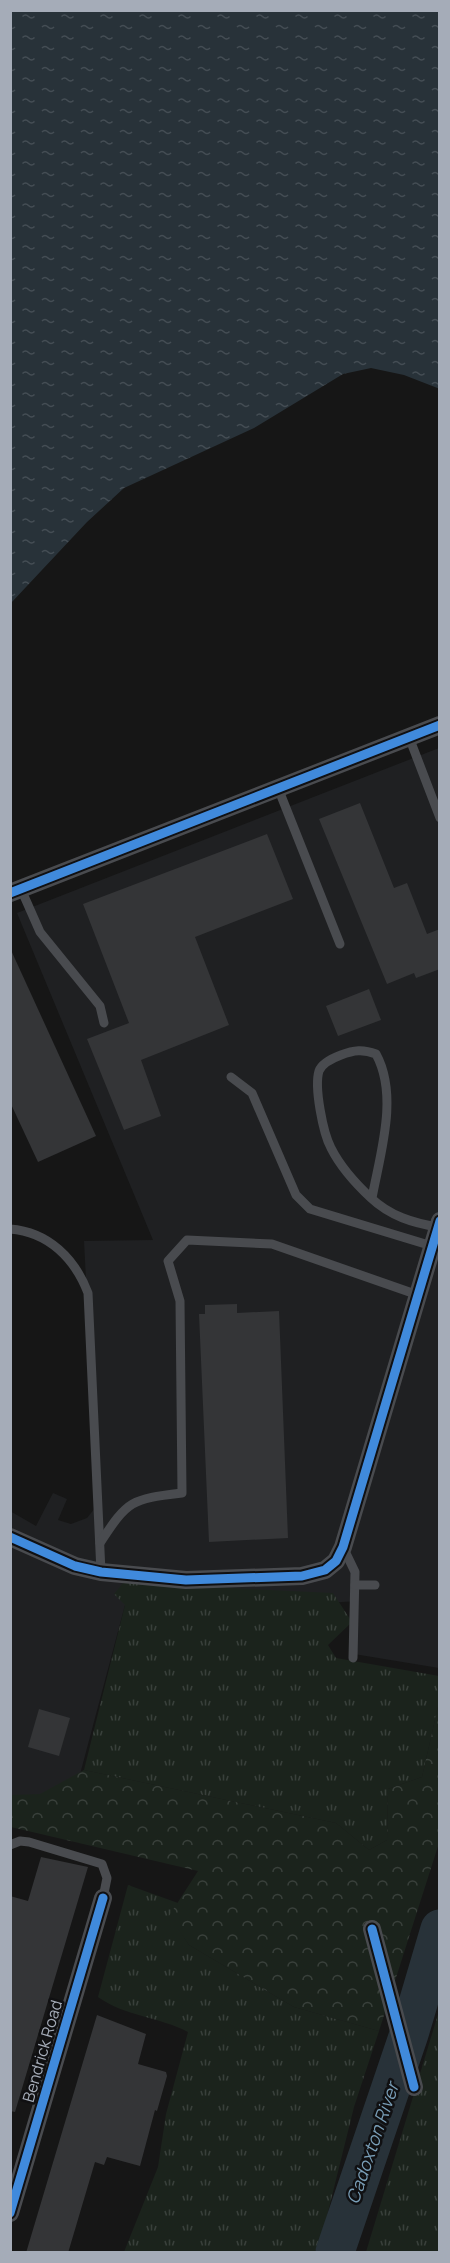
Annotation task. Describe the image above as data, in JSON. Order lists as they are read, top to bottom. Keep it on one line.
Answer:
{"streets":{"street":["Bendrick Road"]},"water":["Cadoxton River"]}
